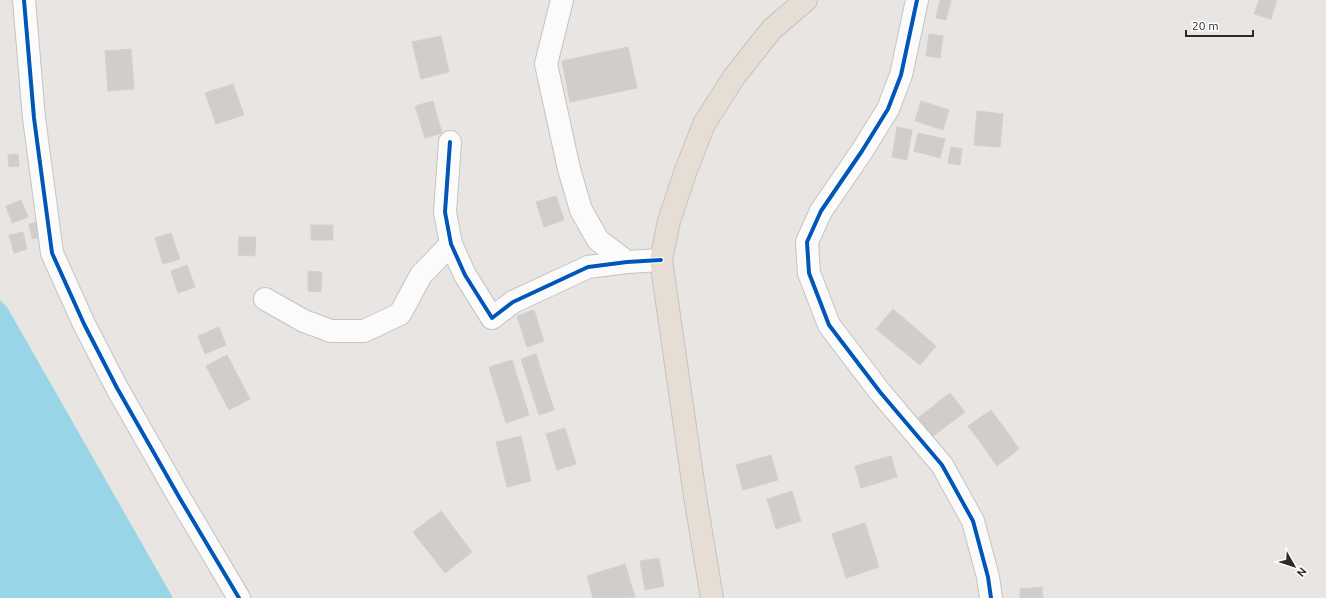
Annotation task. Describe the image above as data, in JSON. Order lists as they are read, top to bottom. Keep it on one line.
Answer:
{"scale_bar":"20 m","north":"bottom right"}
